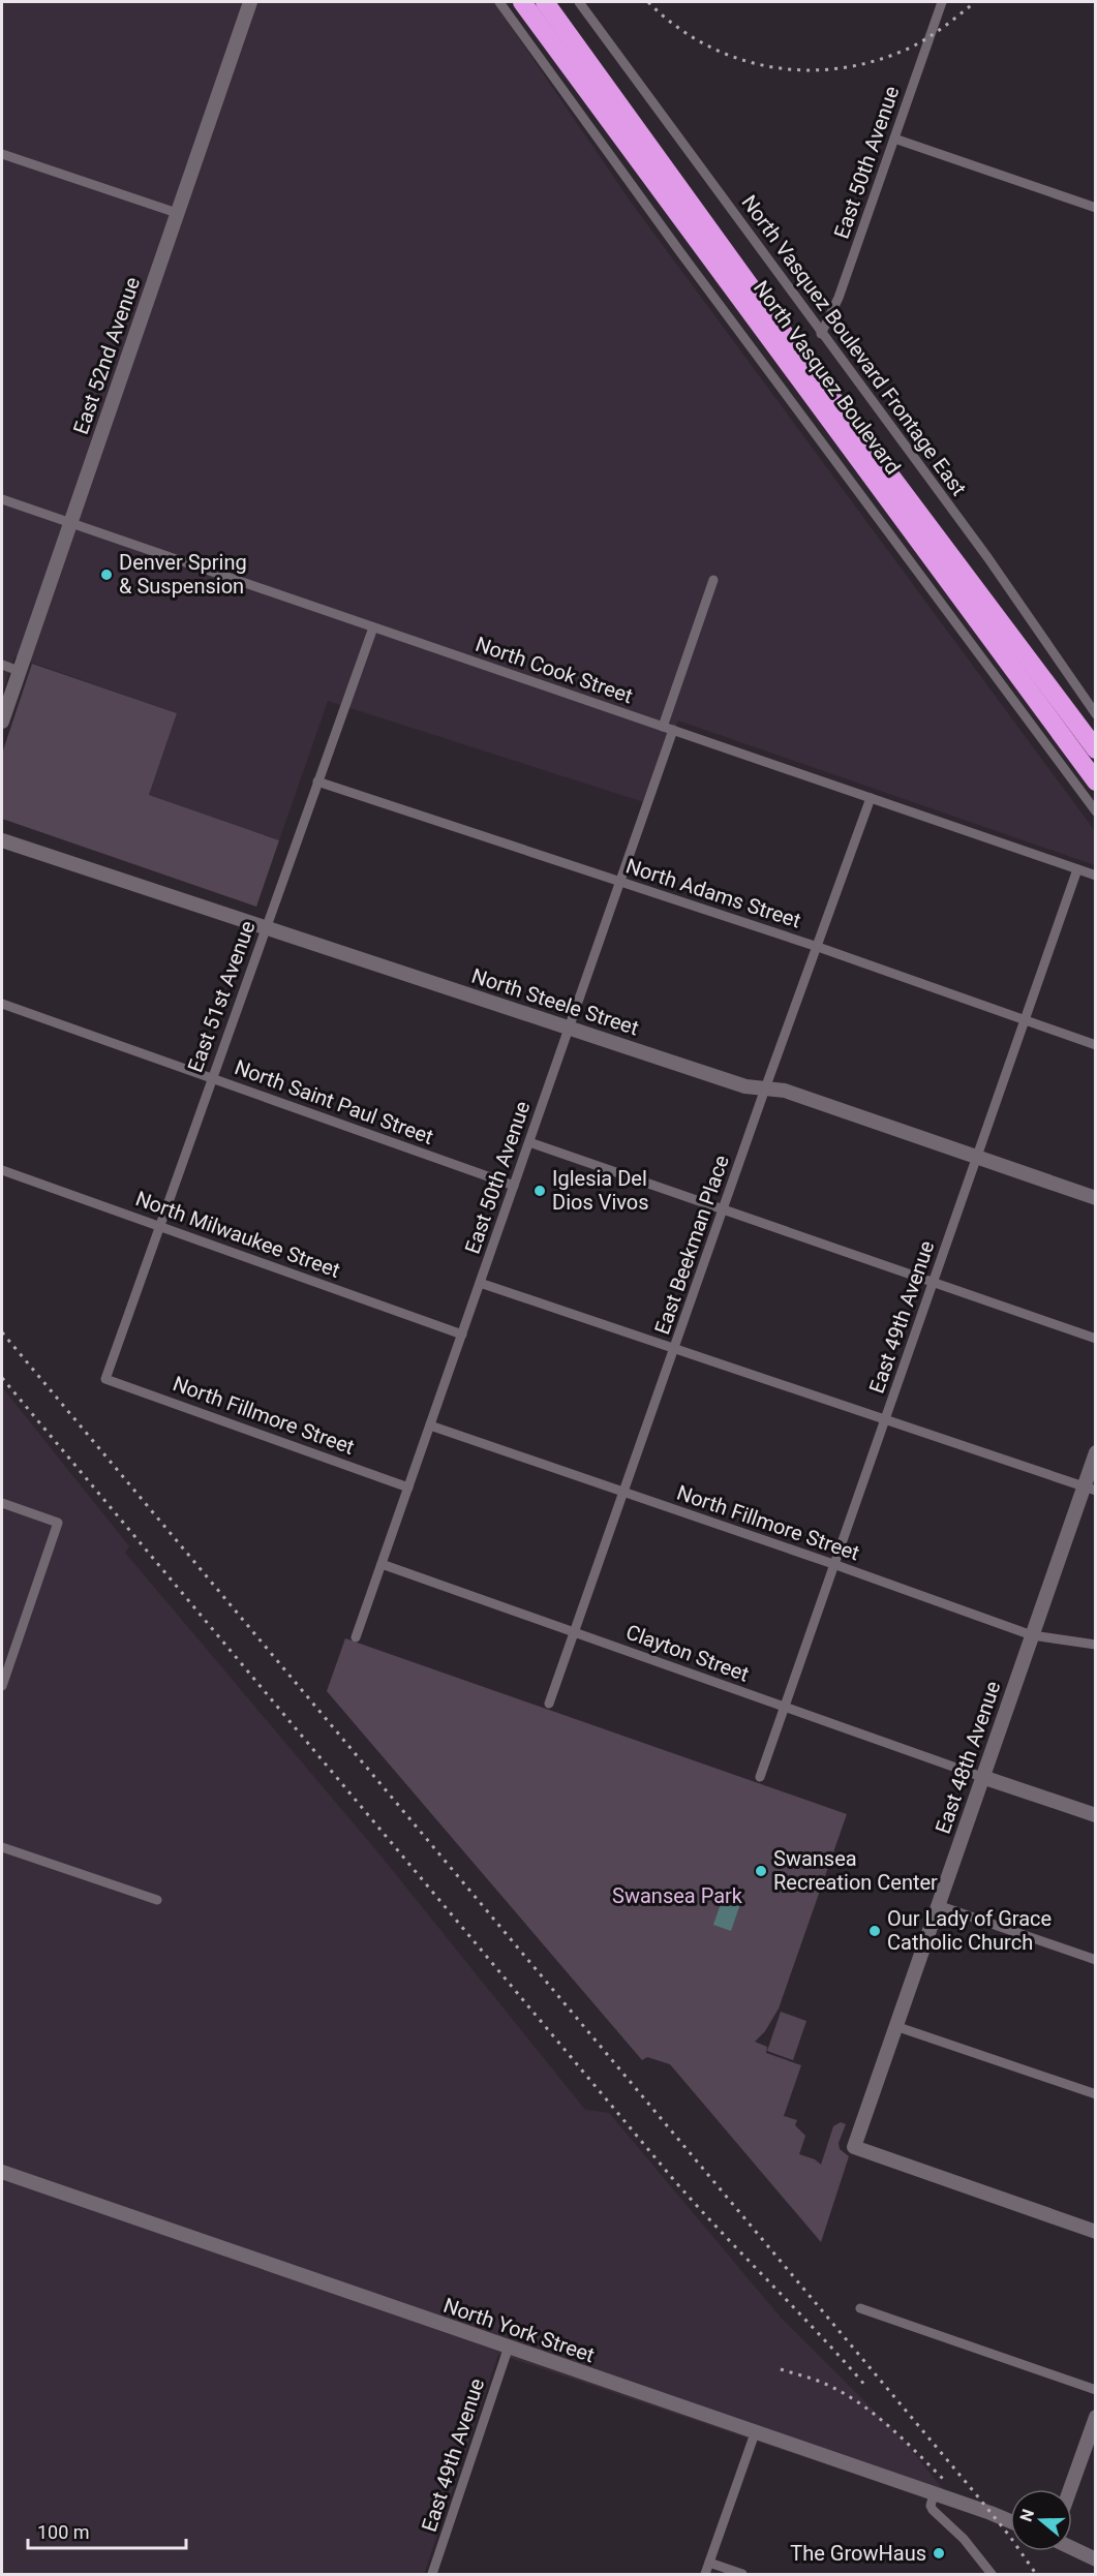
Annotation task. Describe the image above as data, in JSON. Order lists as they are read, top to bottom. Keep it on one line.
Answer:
{"streets":{"highway":["North Vasquez Boulevard"],"street":["East 50th Avenue","North Vasquez Boulevard Frontage East","East 52nd Avenue","North Cook Street","North Adams Street","East 51st Avenue","North Steele Street","North Saint Paul Street","North Milwaukee Street","East Beekman Place","East 49th Avenue","North Fillmore Street","Clayton Street","East 48th Avenue","North York Street"]},"crossings":[["East 50th Avenue","North Vasquez Boulevard Frontage East"],["East 50th Avenue","North Cook Street"],["East 50th Avenue","North Adams Street"],["East 50th Avenue","North Steele Street"],["East 50th Avenue","North Saint Paul Street"],["East 50th Avenue","North Milwaukee Street"],["East 50th Avenue","North Fillmore Street"],["East 50th Avenue","Clayton Street"],["East 52nd Avenue","North Cook Street"],["North Cook Street","East 51st Avenue"],["North Cook Street","East Beekman Place"],["North Cook Street","East 49th Avenue"],["North Adams Street","East 51st Avenue"],["North Adams Street","East Beekman Place"],["North Adams Street","East 49th Avenue"],["East 51st Avenue","North Steele Street"],["East 51st Avenue","North Saint Paul Street"],["East 51st Avenue","North Milwaukee Street"],["East 51st Avenue","North Fillmore Street"],["North Steele Street","East Beekman Place"],["North Steele Street","East 49th Avenue"],["East Beekman Place","North Fillmore Street"],["East Beekman Place","Clayton Street"],["East 49th Avenue","North Fillmore Street"],["East 49th Avenue","Clayton Street"],["East 49th Avenue","North York Street"],["North Fillmore Street","East 48th Avenue"],["Clayton Street","East 48th Avenue"]],"parks":["Swansea Park"],"places":["Denver Spring & Suspension","Iglesia Del Dios Vivos","Swansea Recreation Center","Our Lady of Grace Catholic Church","The GrowHaus"],"scale_bar":"100 m","north":"left"}
